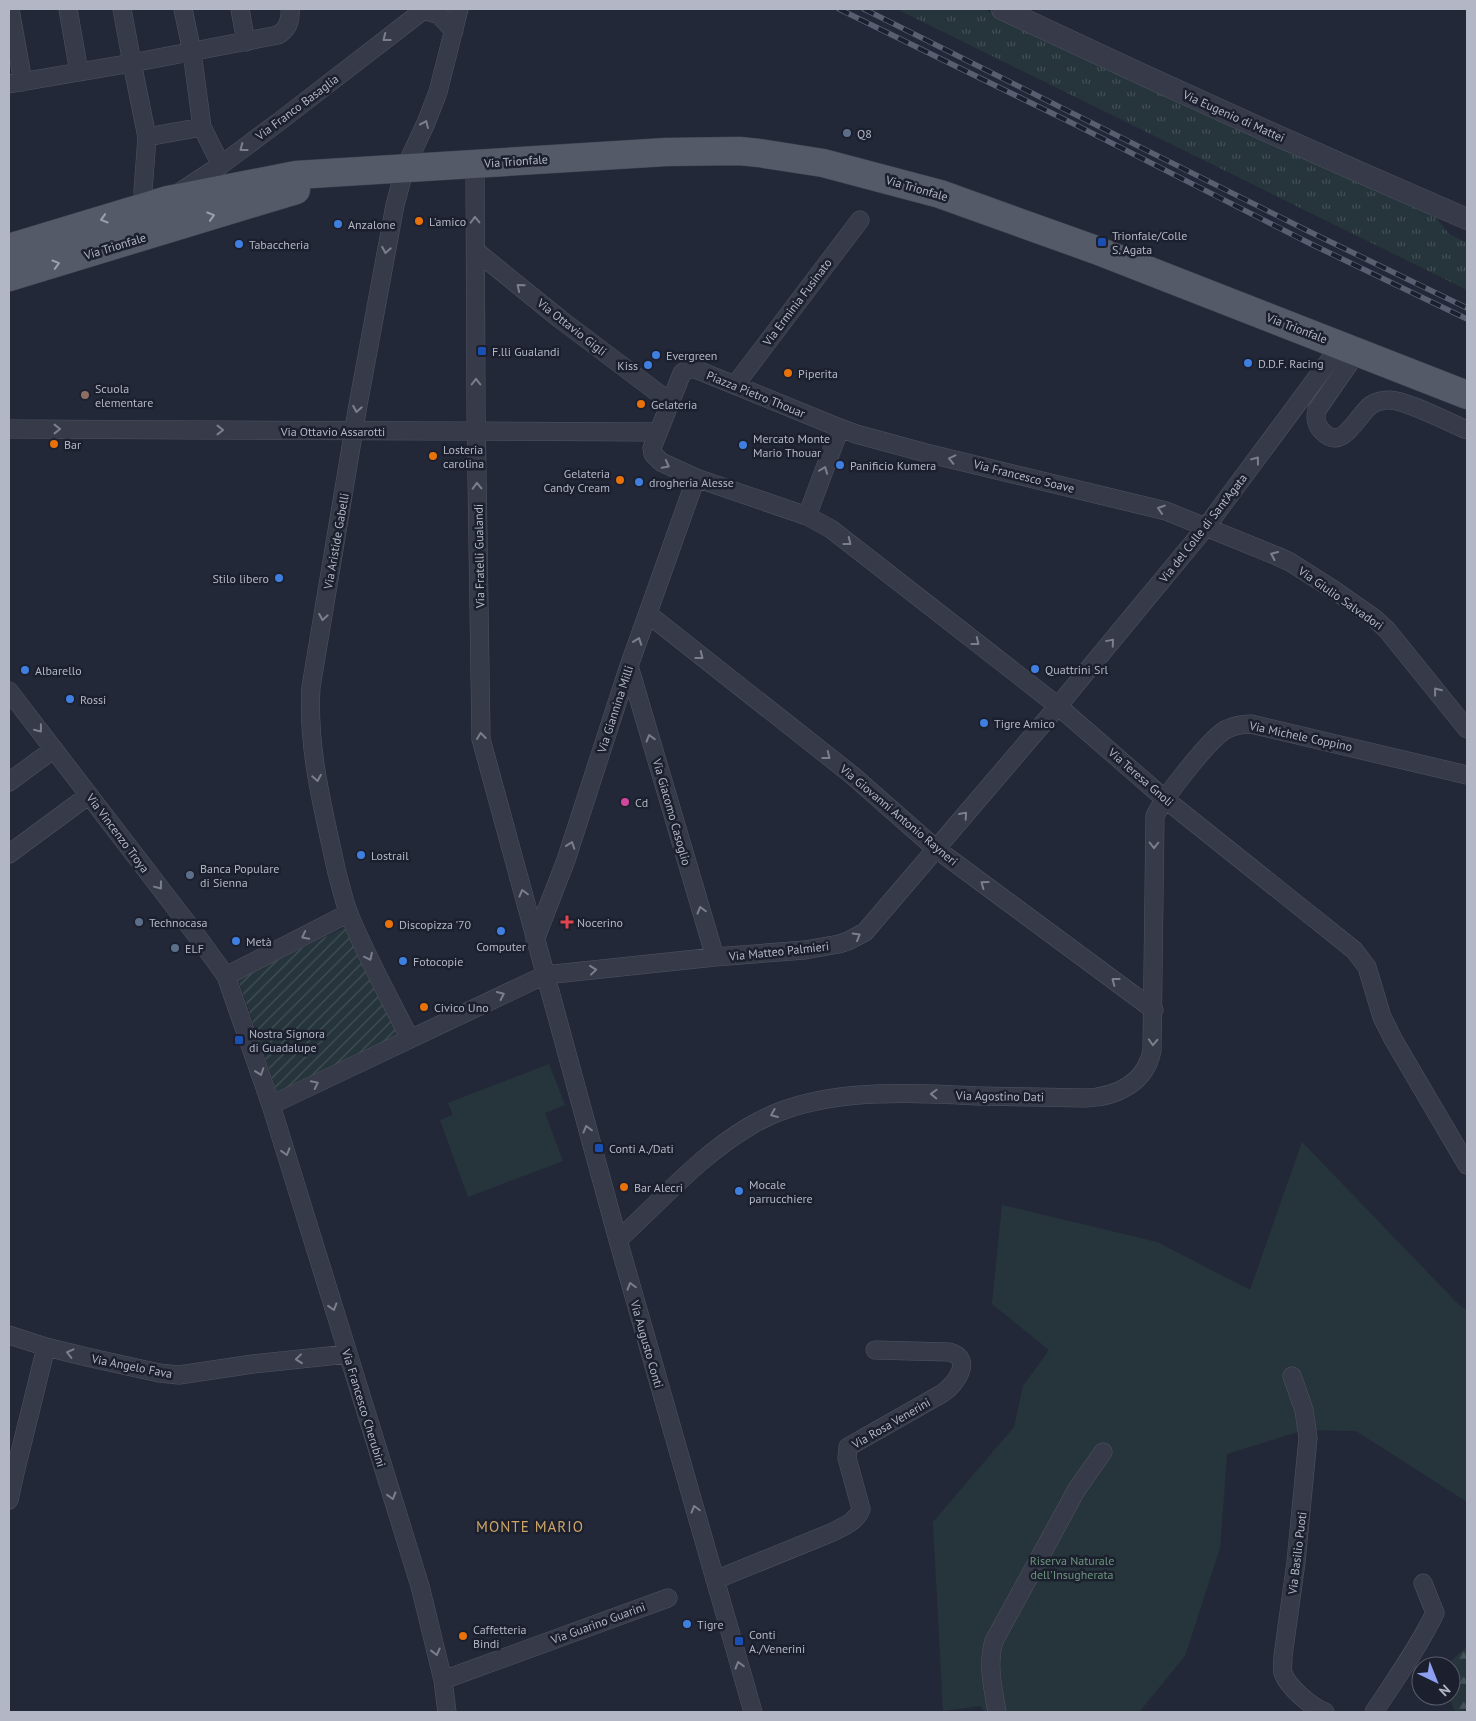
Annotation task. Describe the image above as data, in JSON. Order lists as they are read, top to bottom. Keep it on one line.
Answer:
{"streets":{"main road":["Via Trionfale"],"street":["Via Franco Basaglia","Via Eugenio di Mattei","Via Erminia Fusinato","Via Ottavio Gigli","Piazza Pietro Thouar","Via Ottavio Assarotti","Via Francesco Soave","Via del Colle di Sant'Agata","Via Aristide Gabelli","Via Fratelli Gualandi","Via Giulio Salvadori","Via Giannina Milli","Via Michele Coppino","Via Teresa Gnoli","Via Giacomo Casoglio","Via Giovanni Antonio Rayneri","Via Vincenzo Troya","Via Matteo Palmieri","Via Agostino Dati","Via Augusto Conti","Via Angelo Fava","Via Francesco Cherubini","Via Rosa Venerini","Via Basilio Puoti","Via Guarino Guarini"]},"crossings":[["Via Franco Basaglia","Via Trionfale"],["Via Franco Basaglia","Via Aristide Gabelli"],["Via Trionfale","Via del Colle di Sant'Agata"],["Via Trionfale","Via Aristide Gabelli"],["Via Trionfale","Via Fratelli Gualandi"],["Via Erminia Fusinato","Piazza Pietro Thouar"],["Via Ottavio Gigli","Piazza Pietro Thouar"],["Via Ottavio Gigli","Via Fratelli Gualandi"],["Piazza Pietro Thouar","Via Ottavio Assarotti"],["Piazza Pietro Thouar","Via Francesco Soave"],["Piazza Pietro Thouar","Via Giannina Milli"],["Piazza Pietro Thouar","Via Teresa Gnoli"],["Via Ottavio Assarotti","Via Aristide Gabelli"],["Via Ottavio Assarotti","Via Fratelli Gualandi"],["Via Francesco Soave","Via del Colle di Sant'Agata"],["Via Francesco Soave","Via Giulio Salvadori"],["Via del Colle di Sant'Agata","Via Giulio Salvadori"],["Via del Colle di Sant'Agata","Via Teresa Gnoli"],["Via del Colle di Sant'Agata","Via Matteo Palmieri"],["Via Aristide Gabelli","Via Matteo Palmieri"],["Via Fratelli Gualandi","Via Giannina Milli"],["Via Fratelli Gualandi","Via Matteo Palmieri"],["Via Fratelli Gualandi","Via Augusto Conti"],["Via Giannina Milli","Via Giacomo Casoglio"],["Via Giannina Milli","Via Giovanni Antonio Rayneri"],["Via Michele Coppino","Via Teresa Gnoli"],["Via Michele Coppino","Via Agostino Dati"],["Via Teresa Gnoli","Via Matteo Palmieri"],["Via Teresa Gnoli","Via Agostino Dati"],["Via Giacomo Casoglio","Via Matteo Palmieri"],["Via Giovanni Antonio Rayneri","Via Matteo Palmieri"],["Via Giovanni Antonio Rayneri","Via Agostino Dati"],["Via Vincenzo Troya","Via Matteo Palmieri"],["Via Vincenzo Troya","Via Francesco Cherubini"],["Via Matteo Palmieri","Via Augusto Conti"],["Via Matteo Palmieri","Via Francesco Cherubini"],["Via Agostino Dati","Via Augusto Conti"],["Via Augusto Conti","Via Rosa Venerini"],["Via Angelo Fava","Via Francesco Cherubini"],["Via Francesco Cherubini","Via Guarino Guarini"]],"one_way":["Via Franco Basaglia","Via Ottavio Gigli","Via Ottavio Assarotti","Via Francesco Soave","Via del Colle di Sant'Agata","Via Fratelli Gualandi","Via Giulio Salvadori","Via Giannina Milli","Via Giacomo Casoglio","Via Vincenzo Troya","Via Matteo Palmieri","Via Agostino Dati","Via Augusto Conti","Via Angelo Fava","Via Francesco Cherubini"],"districts":["MONTE MARIO"],"parks":["Riserva Naturale dell'Insugherata"],"places":{"other":["Q8","L'amico","Anzalone","Tabaccheria","Evergreen","D.D.F. Racing","Kiss","Piperita","Scuola elementare","Gelateria","Bar","Mercato Monte Mario Thouar","Losteria carolina","Panificio Kumera","Gelateria Candy Cream","drogheria Alesse","Stilo libero","Quattrini Srl","Albarello","Rossi","Tigre Amico","Cd","Lostrail","Banca Populare di Sienna","Technocasa","Discopizza '70","Computer","Metà","ELF","Fotocopie","Civico Uno","Bar Alecri","Mocale parrucchiere","Tigre","Caffetteria Bindi"],"transit":["Trionfale/Colle S. Agata","F.lli Gualandi","Nostra Signora di Guadalupe","Conti A./Dati","Conti A./Venerini"],"health":["Nocerino"]},"north":"bottom right"}
